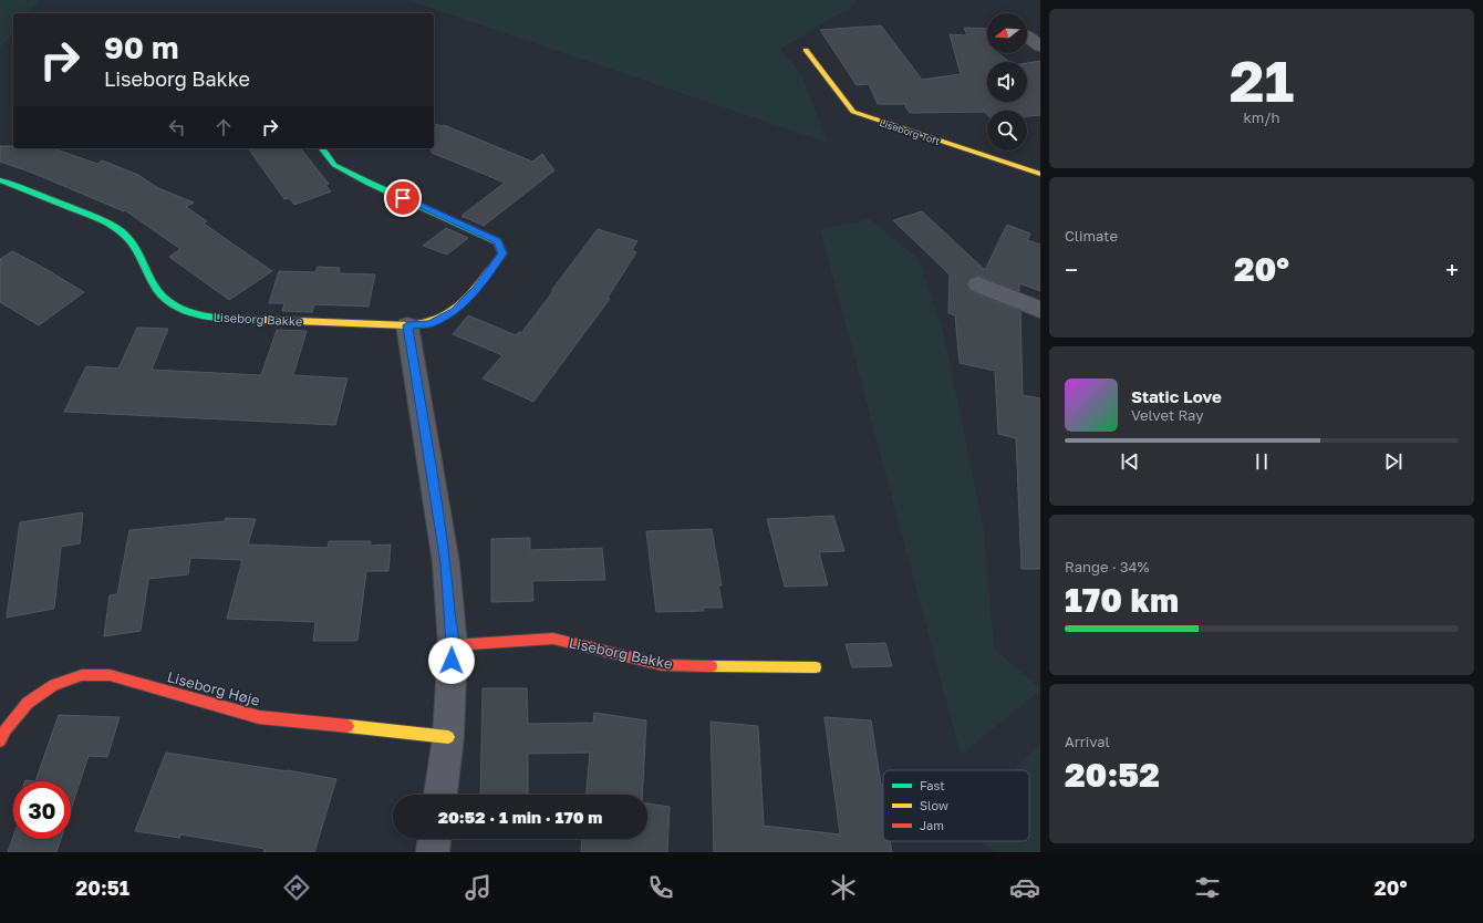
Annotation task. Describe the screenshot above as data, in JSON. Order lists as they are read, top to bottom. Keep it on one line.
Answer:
{"streets":{"street":["Liseborg Toft","Liseborg Bakke","Liseborg Høje"]},"legend":["Fast","Slow","Jam"],"north":"left","page":{"tile":[["21","km/h"],"Climate",["Range · 34%","170 km"],["Arrival","20:52"]],"turn":["90 m","Liseborg Bakke"],"heat":["−","20°","+"],"song":["Static Love","Velvet Ray"],"limit":"30","trip":"20:52 · 1 min · 170 m","tabs":["20:51","20°"]}}
